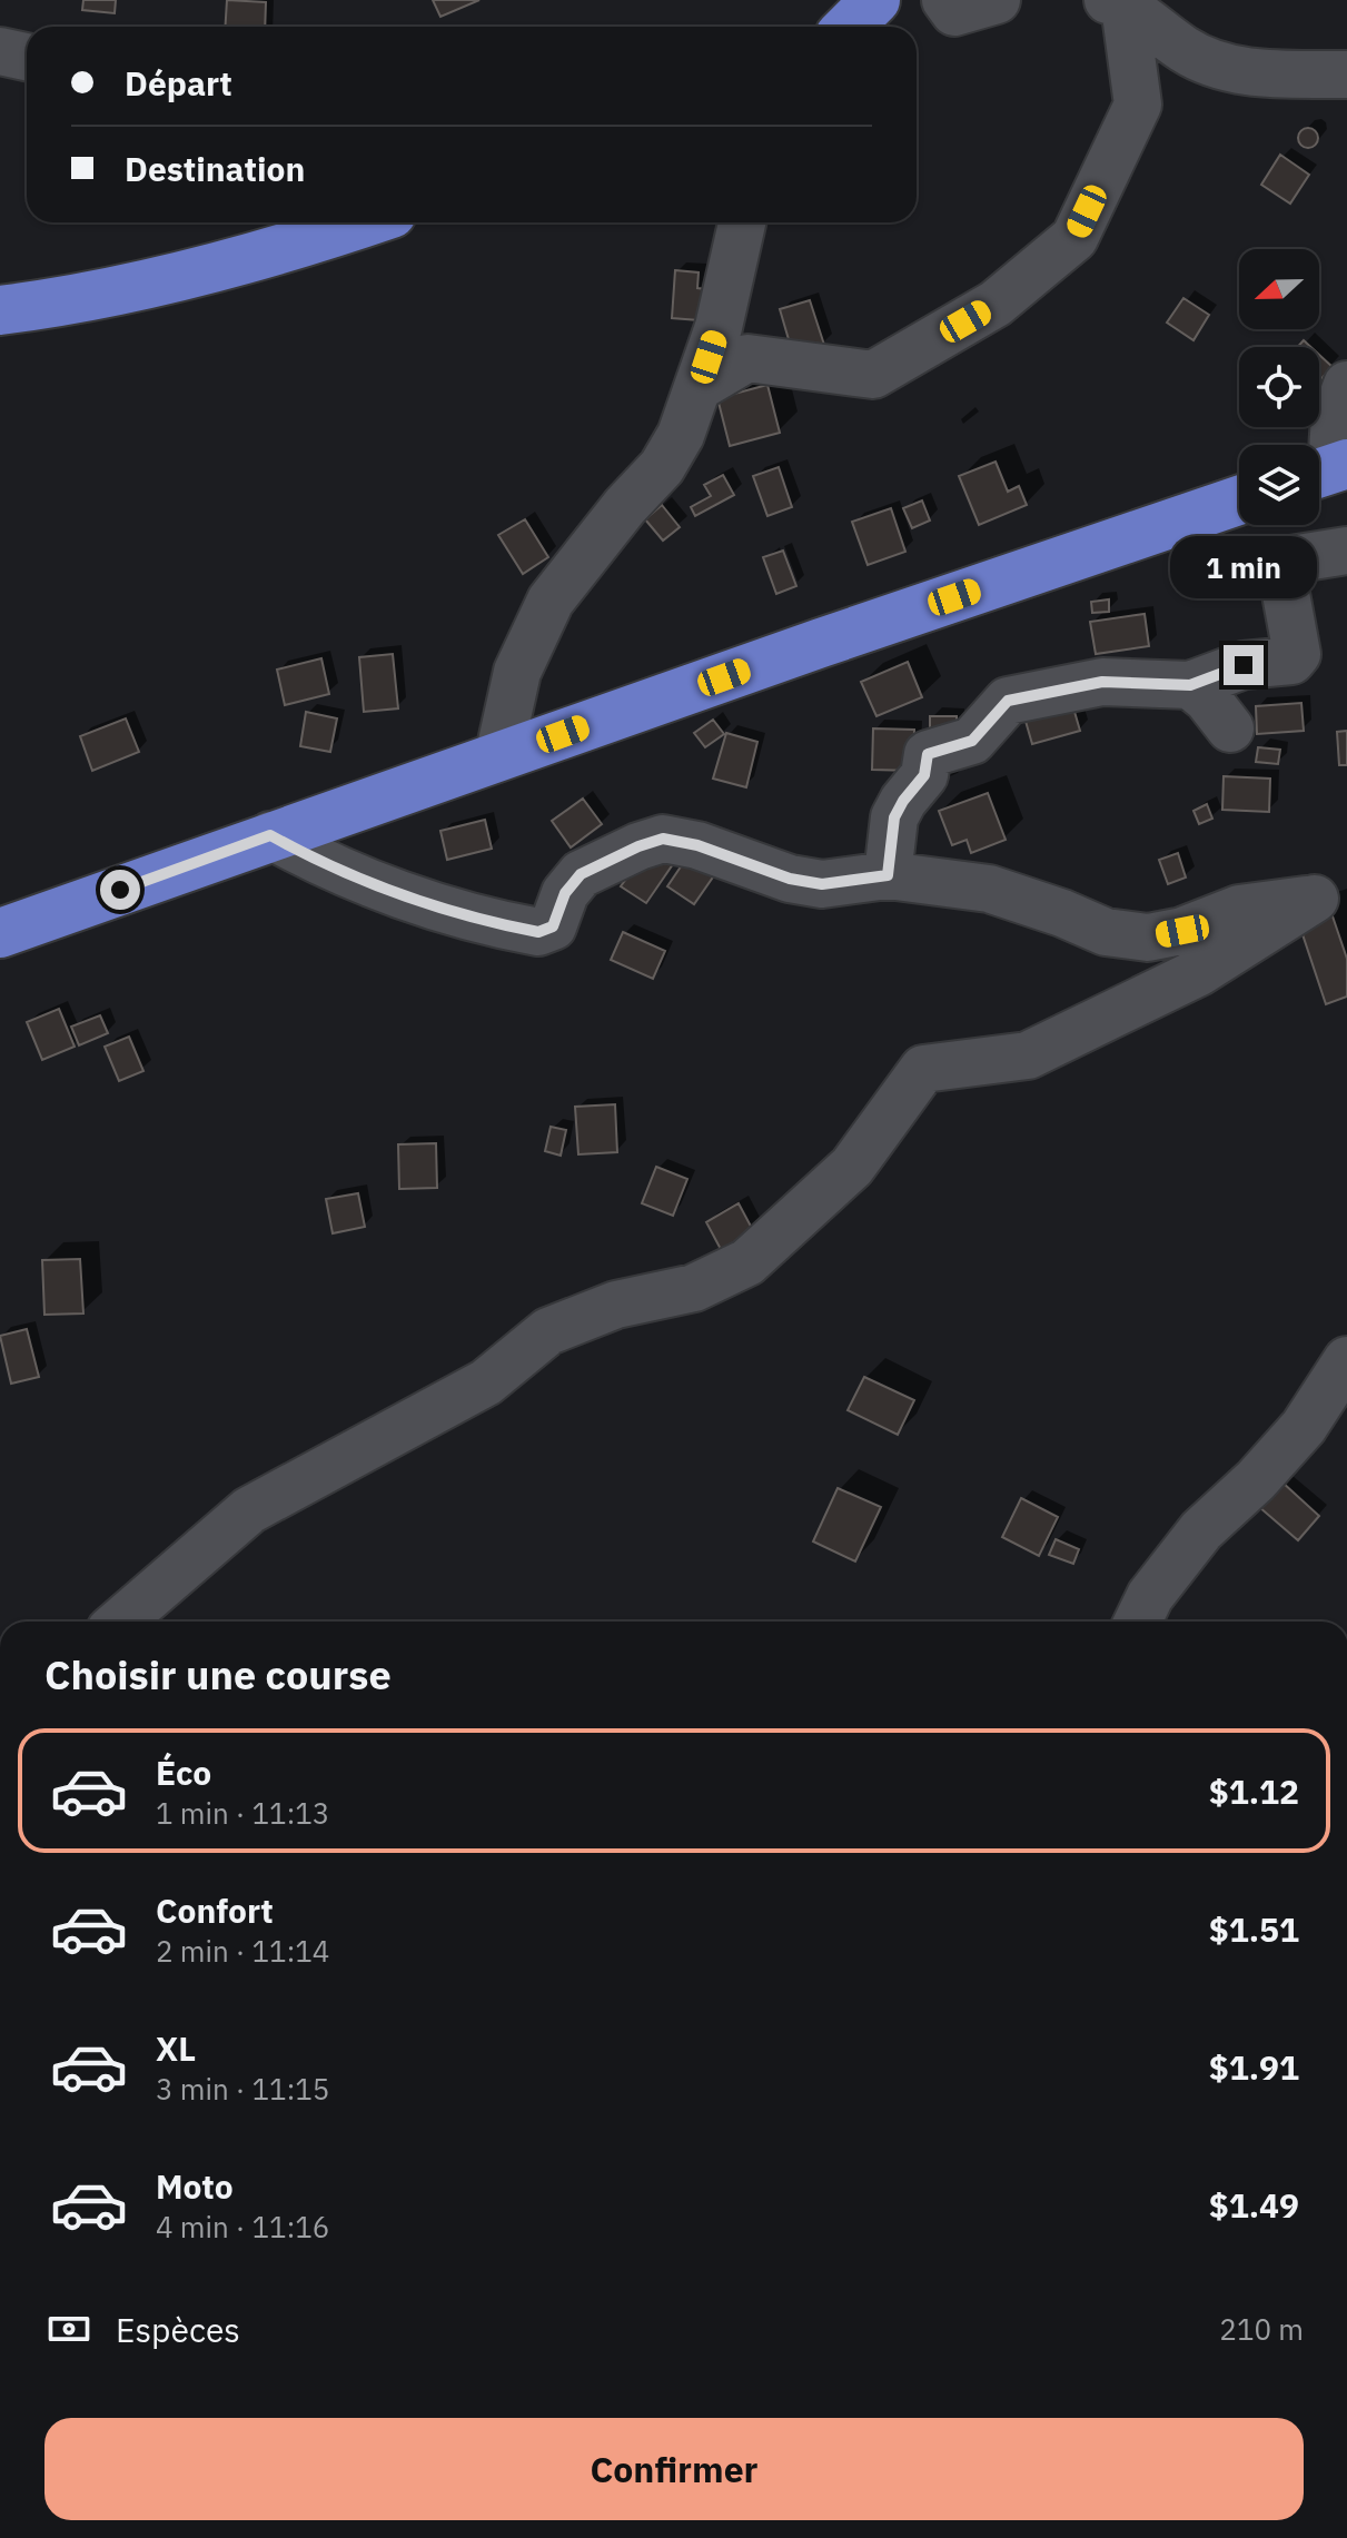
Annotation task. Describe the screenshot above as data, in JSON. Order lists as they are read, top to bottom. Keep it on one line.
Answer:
{"north":"left","page":{"banner":["Départ","Destination"],"bubble":"1 min","heading":"Choisir une course","list":[{"name":"Éco","note":"1 min · 11:13","value":"$1.12"},{"name":"Confort","note":"2 min · 11:14","value":"$1.51"},{"name":"XL","note":"3 min · 11:15","value":"$1.91"},{"name":"Moto","note":"4 min · 11:16","value":"$1.49"}],"pay":["Espèces","210 m"],"buttons":"Confirmer"}}
